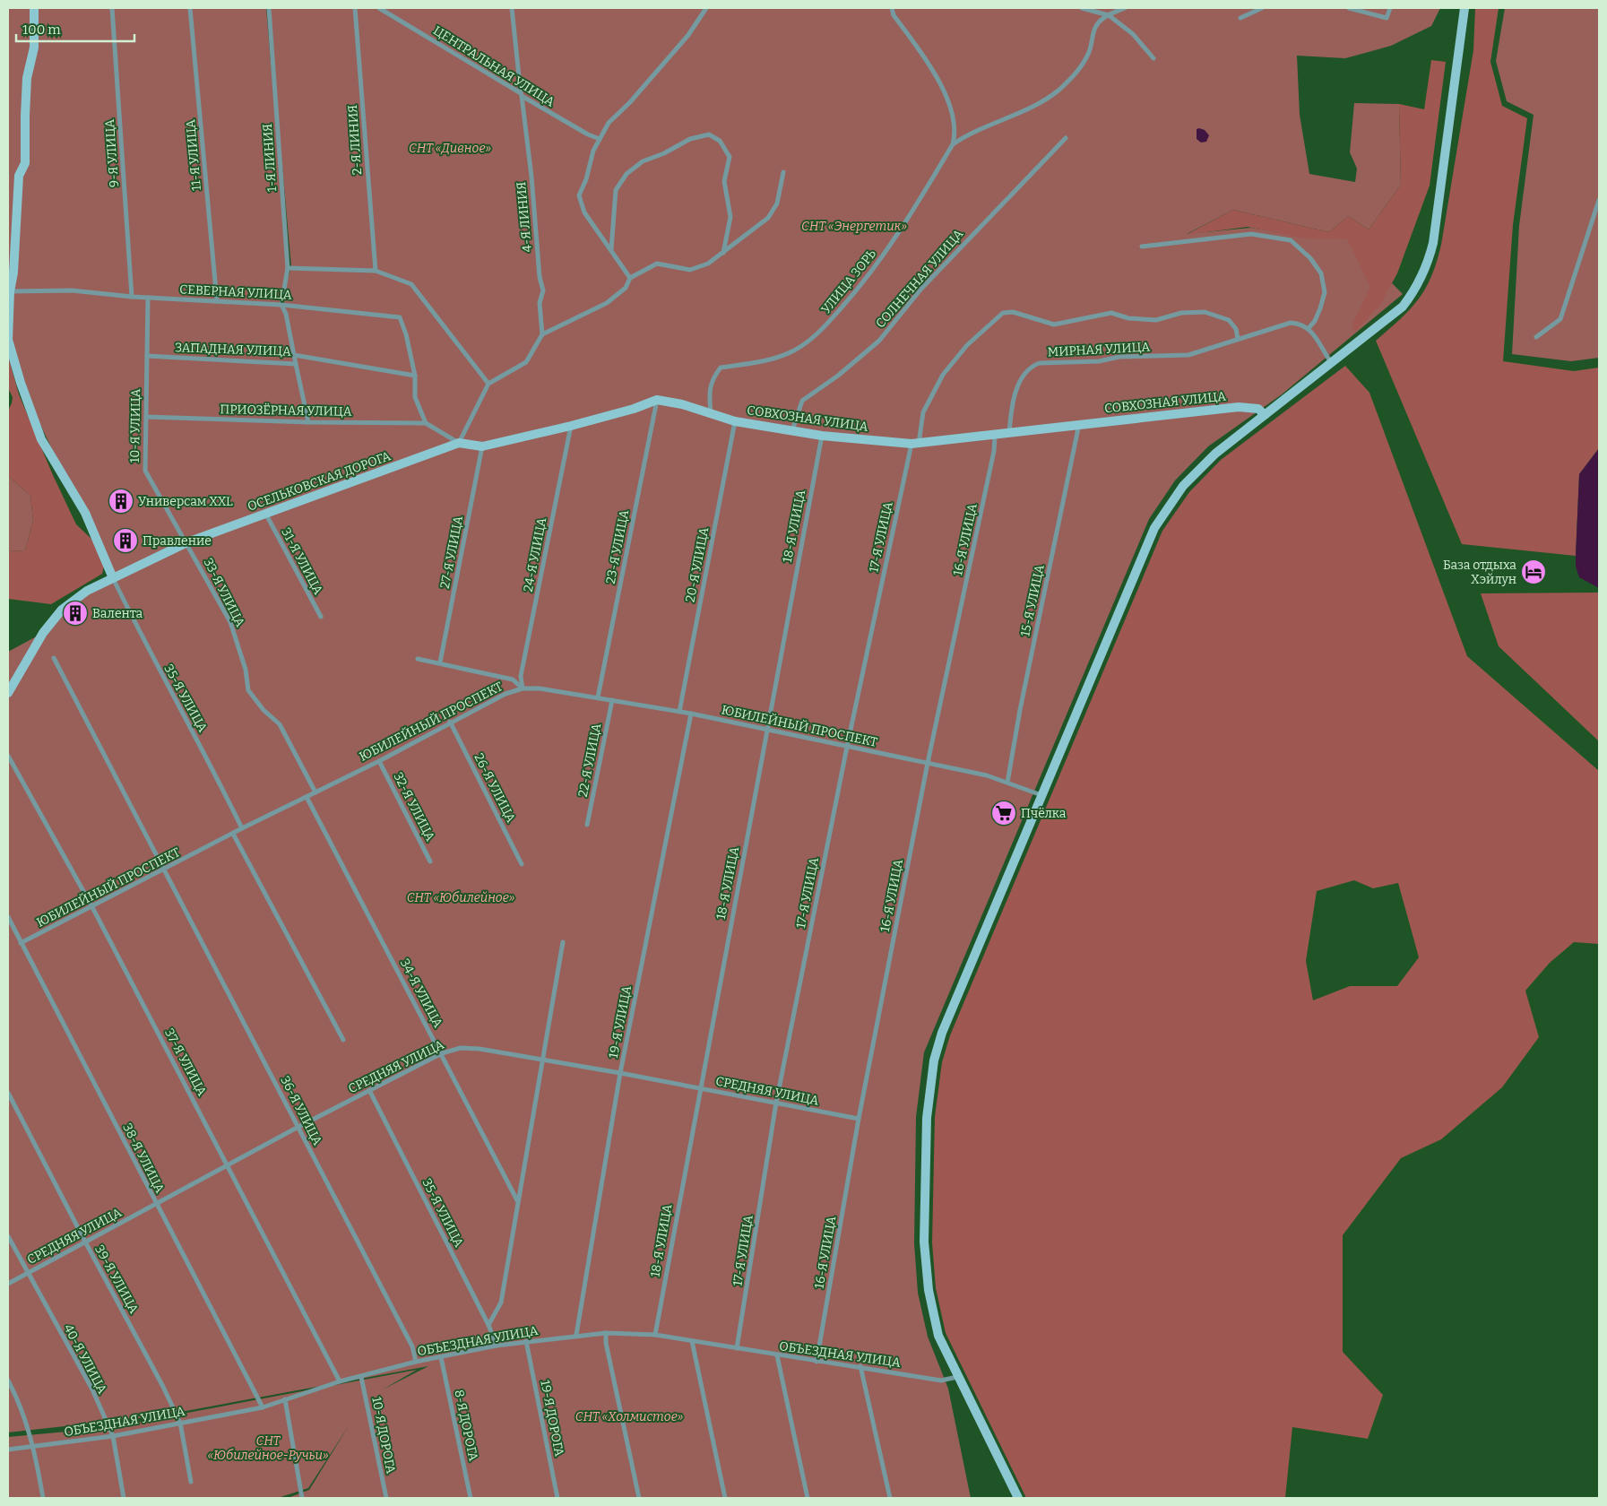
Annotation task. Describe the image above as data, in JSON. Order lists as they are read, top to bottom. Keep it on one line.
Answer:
{"streets":{"street":["ЦЕНТРАЛЬНАЯ УЛИЦА","2-Я ЛИНИЯ","9-Я УЛИЦА","11-Я УЛИЦА","1-Я ЛИНИЯ","4-Я ЛИНИЯ","СОЛНЕЧНАЯ УЛИЦА","УЛИЦА ЗОРЬ","СЕВЕРНАЯ УЛИЦА","ЗАПАДНАЯ УЛИЦА","МИРНАЯ УЛИЦА","СОВХОЗНАЯ УЛИЦА","ПРИОЗЁРНАЯ УЛИЦА","10-Я УЛИЦА","ОСЕЛЬКОВСКАЯ ДОРОГА","18-Я УЛИЦА","17-Я УЛИЦА","16-Я УЛИЦА","23-Я УЛИЦА","27-Я УЛИЦА","24-Я УЛИЦА","31-Я УЛИЦА","20-Я УЛИЦА","33-Я УЛИЦА","15-Я УЛИЦА","35-Я УЛИЦА","ЮБИЛЕЙНЫЙ ПРОСПЕКТ","22-Я УЛИЦА","26-Я УЛИЦА","32-Я УЛИЦА","34-Я УЛИЦА","19-Я УЛИЦА","37-Я УЛИЦА","СРЕДНЯЯ УЛИЦА","36-Я УЛИЦА","38-Я УЛИЦА","39-Я УЛИЦА","ОБЪЕЗДНАЯ УЛИЦА","40-Я УЛИЦА","19-Я ДОРОГА","8-Я ДОРОГА","10-Я ДОРОГА"]},"crossings":[["ЦЕНТРАЛЬНАЯ УЛИЦА","4-Я ЛИНИЯ"],["9-Я УЛИЦА","СЕВЕРНАЯ УЛИЦА"],["11-Я УЛИЦА","СЕВЕРНАЯ УЛИЦА"],["1-Я ЛИНИЯ","СЕВЕРНАЯ УЛИЦА"],["СОЛНЕЧНАЯ УЛИЦА","СОВХОЗНАЯ УЛИЦА"],["УЛИЦА ЗОРЬ","СОВХОЗНАЯ УЛИЦА"],["СЕВЕРНАЯ УЛИЦА","ЗАПАДНАЯ УЛИЦА"],["СЕВЕРНАЯ УЛИЦА","10-Я УЛИЦА"],["ЗАПАДНАЯ УЛИЦА","10-Я УЛИЦА"],["МИРНАЯ УЛИЦА","СОВХОЗНАЯ УЛИЦА"],["МИРНАЯ УЛИЦА","17-Я УЛИЦА"],["СОВХОЗНАЯ УЛИЦА","18-Я УЛИЦА"],["СОВХОЗНАЯ УЛИЦА","17-Я УЛИЦА"],["СОВХОЗНАЯ УЛИЦА","16-Я УЛИЦА"],["СОВХОЗНАЯ УЛИЦА","23-Я УЛИЦА"],["СОВХОЗНАЯ УЛИЦА","20-Я УЛИЦА"],["СОВХОЗНАЯ УЛИЦА","15-Я УЛИЦА"],["ПРИОЗЁРНАЯ УЛИЦА","10-Я УЛИЦА"],["10-Я УЛИЦА","ОСЕЛЬКОВСКАЯ ДОРОГА"],["10-Я УЛИЦА","33-Я УЛИЦА"],["ОСЕЛЬКОВСКАЯ ДОРОГА","31-Я УЛИЦА"],["ОСЕЛЬКОВСКАЯ ДОРОГА","33-Я УЛИЦА"],["ОСЕЛЬКОВСКАЯ ДОРОГА","35-Я УЛИЦА"],["18-Я УЛИЦА","ЮБИЛЕЙНЫЙ ПРОСПЕКТ"],["18-Я УЛИЦА","СРЕДНЯЯ УЛИЦА"],["18-Я УЛИЦА","ОБЪЕЗДНАЯ УЛИЦА"],["17-Я УЛИЦА","ЮБИЛЕЙНЫЙ ПРОСПЕКТ"],["17-Я УЛИЦА","СРЕДНЯЯ УЛИЦА"],["17-Я УЛИЦА","ОБЪЕЗДНАЯ УЛИЦА"],["16-Я УЛИЦА","ЮБИЛЕЙНЫЙ ПРОСПЕКТ"],["16-Я УЛИЦА","СРЕДНЯЯ УЛИЦА"],["16-Я УЛИЦА","ОБЪЕЗДНАЯ УЛИЦА"],["23-Я УЛИЦА","ЮБИЛЕЙНЫЙ ПРОСПЕКТ"],["24-Я УЛИЦА","ЮБИЛЕЙНЫЙ ПРОСПЕКТ"],["20-Я УЛИЦА","ЮБИЛЕЙНЫЙ ПРОСПЕКТ"],["33-Я УЛИЦА","ЮБИЛЕЙНЫЙ ПРОСПЕКТ"],["15-Я УЛИЦА","ЮБИЛЕЙНЫЙ ПРОСПЕКТ"],["35-Я УЛИЦА","ЮБИЛЕЙНЫЙ ПРОСПЕКТ"],["35-Я УЛИЦА","СРЕДНЯЯ УЛИЦА"],["35-Я УЛИЦА","ОБЪЕЗДНАЯ УЛИЦА"],["ЮБИЛЕЙНЫЙ ПРОСПЕКТ","22-Я УЛИЦА"],["ЮБИЛЕЙНЫЙ ПРОСПЕКТ","26-Я УЛИЦА"],["ЮБИЛЕЙНЫЙ ПРОСПЕКТ","32-Я УЛИЦА"],["ЮБИЛЕЙНЫЙ ПРОСПЕКТ","34-Я УЛИЦА"],["ЮБИЛЕЙНЫЙ ПРОСПЕКТ","19-Я УЛИЦА"],["ЮБИЛЕЙНЫЙ ПРОСПЕКТ","37-Я УЛИЦА"],["ЮБИЛЕЙНЫЙ ПРОСПЕКТ","36-Я УЛИЦА"],["ЮБИЛЕЙНЫЙ ПРОСПЕКТ","38-Я УЛИЦА"],["34-Я УЛИЦА","СРЕДНЯЯ УЛИЦА"],["19-Я УЛИЦА","СРЕДНЯЯ УЛИЦА"],["19-Я УЛИЦА","ОБЪЕЗДНАЯ УЛИЦА"],["37-Я УЛИЦА","СРЕДНЯЯ УЛИЦА"],["37-Я УЛИЦА","ОБЪЕЗДНАЯ УЛИЦА"],["СРЕДНЯЯ УЛИЦА","36-Я УЛИЦА"],["СРЕДНЯЯ УЛИЦА","38-Я УЛИЦА"],["СРЕДНЯЯ УЛИЦА","39-Я УЛИЦА"],["СРЕДНЯЯ УЛИЦА","40-Я УЛИЦА"],["36-Я УЛИЦА","ОБЪЕЗДНАЯ УЛИЦА"],["38-Я УЛИЦА","ОБЪЕЗДНАЯ УЛИЦА"],["39-Я УЛИЦА","ОБЪЕЗДНАЯ УЛИЦА"],["ОБЪЕЗДНАЯ УЛИЦА","40-Я УЛИЦА"],["ОБЪЕЗДНАЯ УЛИЦА","19-Я ДОРОГА"],["ОБЪЕЗДНАЯ УЛИЦА","8-Я ДОРОГА"],["ОБЪЕЗДНАЯ УЛИЦА","10-Я ДОРОГА"]],"parks":["СНТ «Дивное»","СНТ «Энергетик»","СНТ «Юбилейное»","СНТ «Холмистое»","СНТ «Юбилейное-Ручьи»"],"places":{"building":["Универсам XXL","Правление","Валента"],"hotel":["База отдыха Хэйлун"],"supermarket":["Пчёлка"]},"scale_bar":"100 m"}
